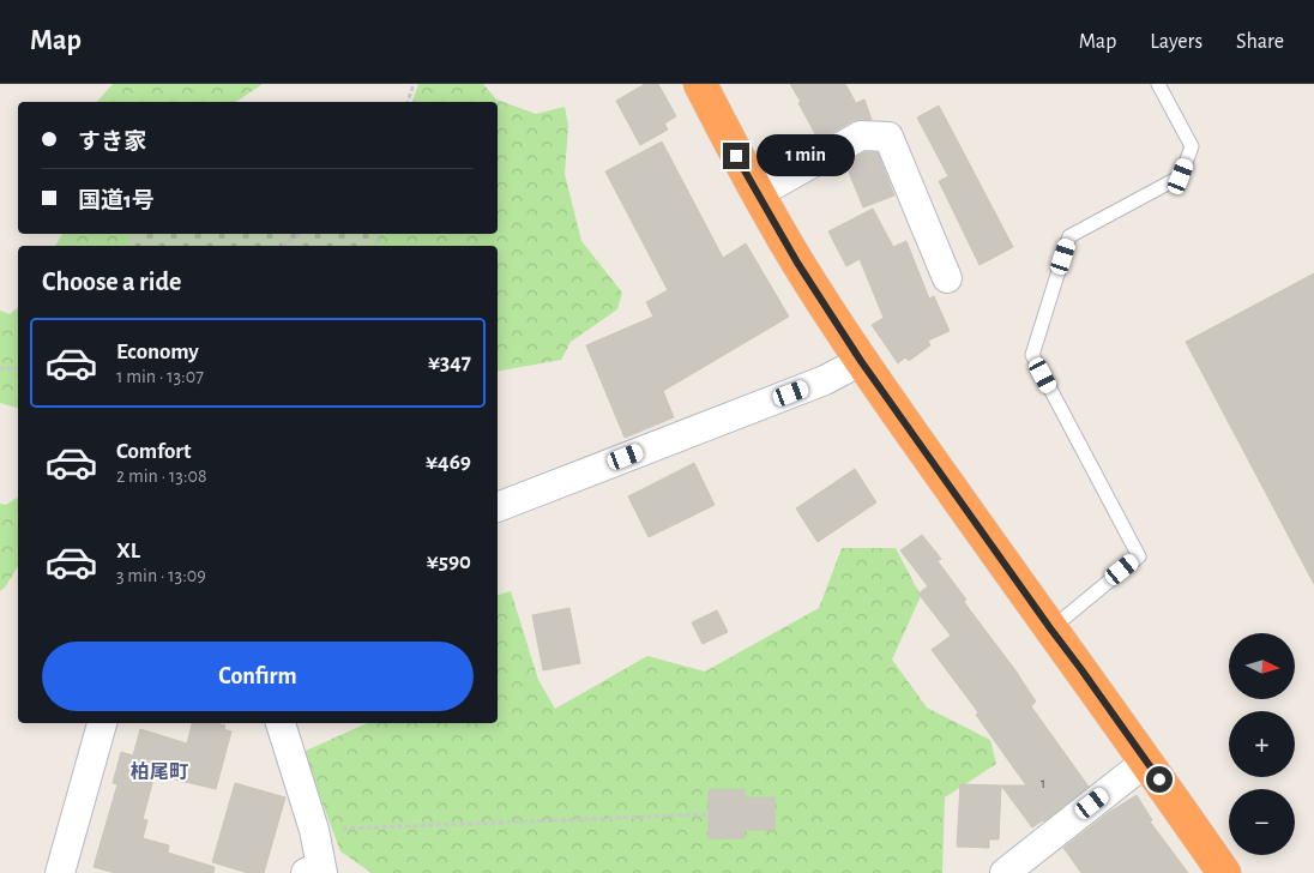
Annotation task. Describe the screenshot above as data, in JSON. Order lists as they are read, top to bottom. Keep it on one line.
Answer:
{"districts":["柏尾町"],"house_numbers":["1"],"north":"right","page":{"header":"Map","nav":["Map","Layers","Share"],"banner":["すき家","国道1号"],"bubble":"1 min","heading":"Choose a ride","list":[{"name":"Economy","note":"1 min · 13:07","value":"¥347"},{"name":"Comfort","note":"2 min · 13:08","value":"¥469"},{"name":"XL","note":"3 min · 13:09","value":"¥590"}],"buttons":"Confirm","map_buttons":["+","−"]}}
